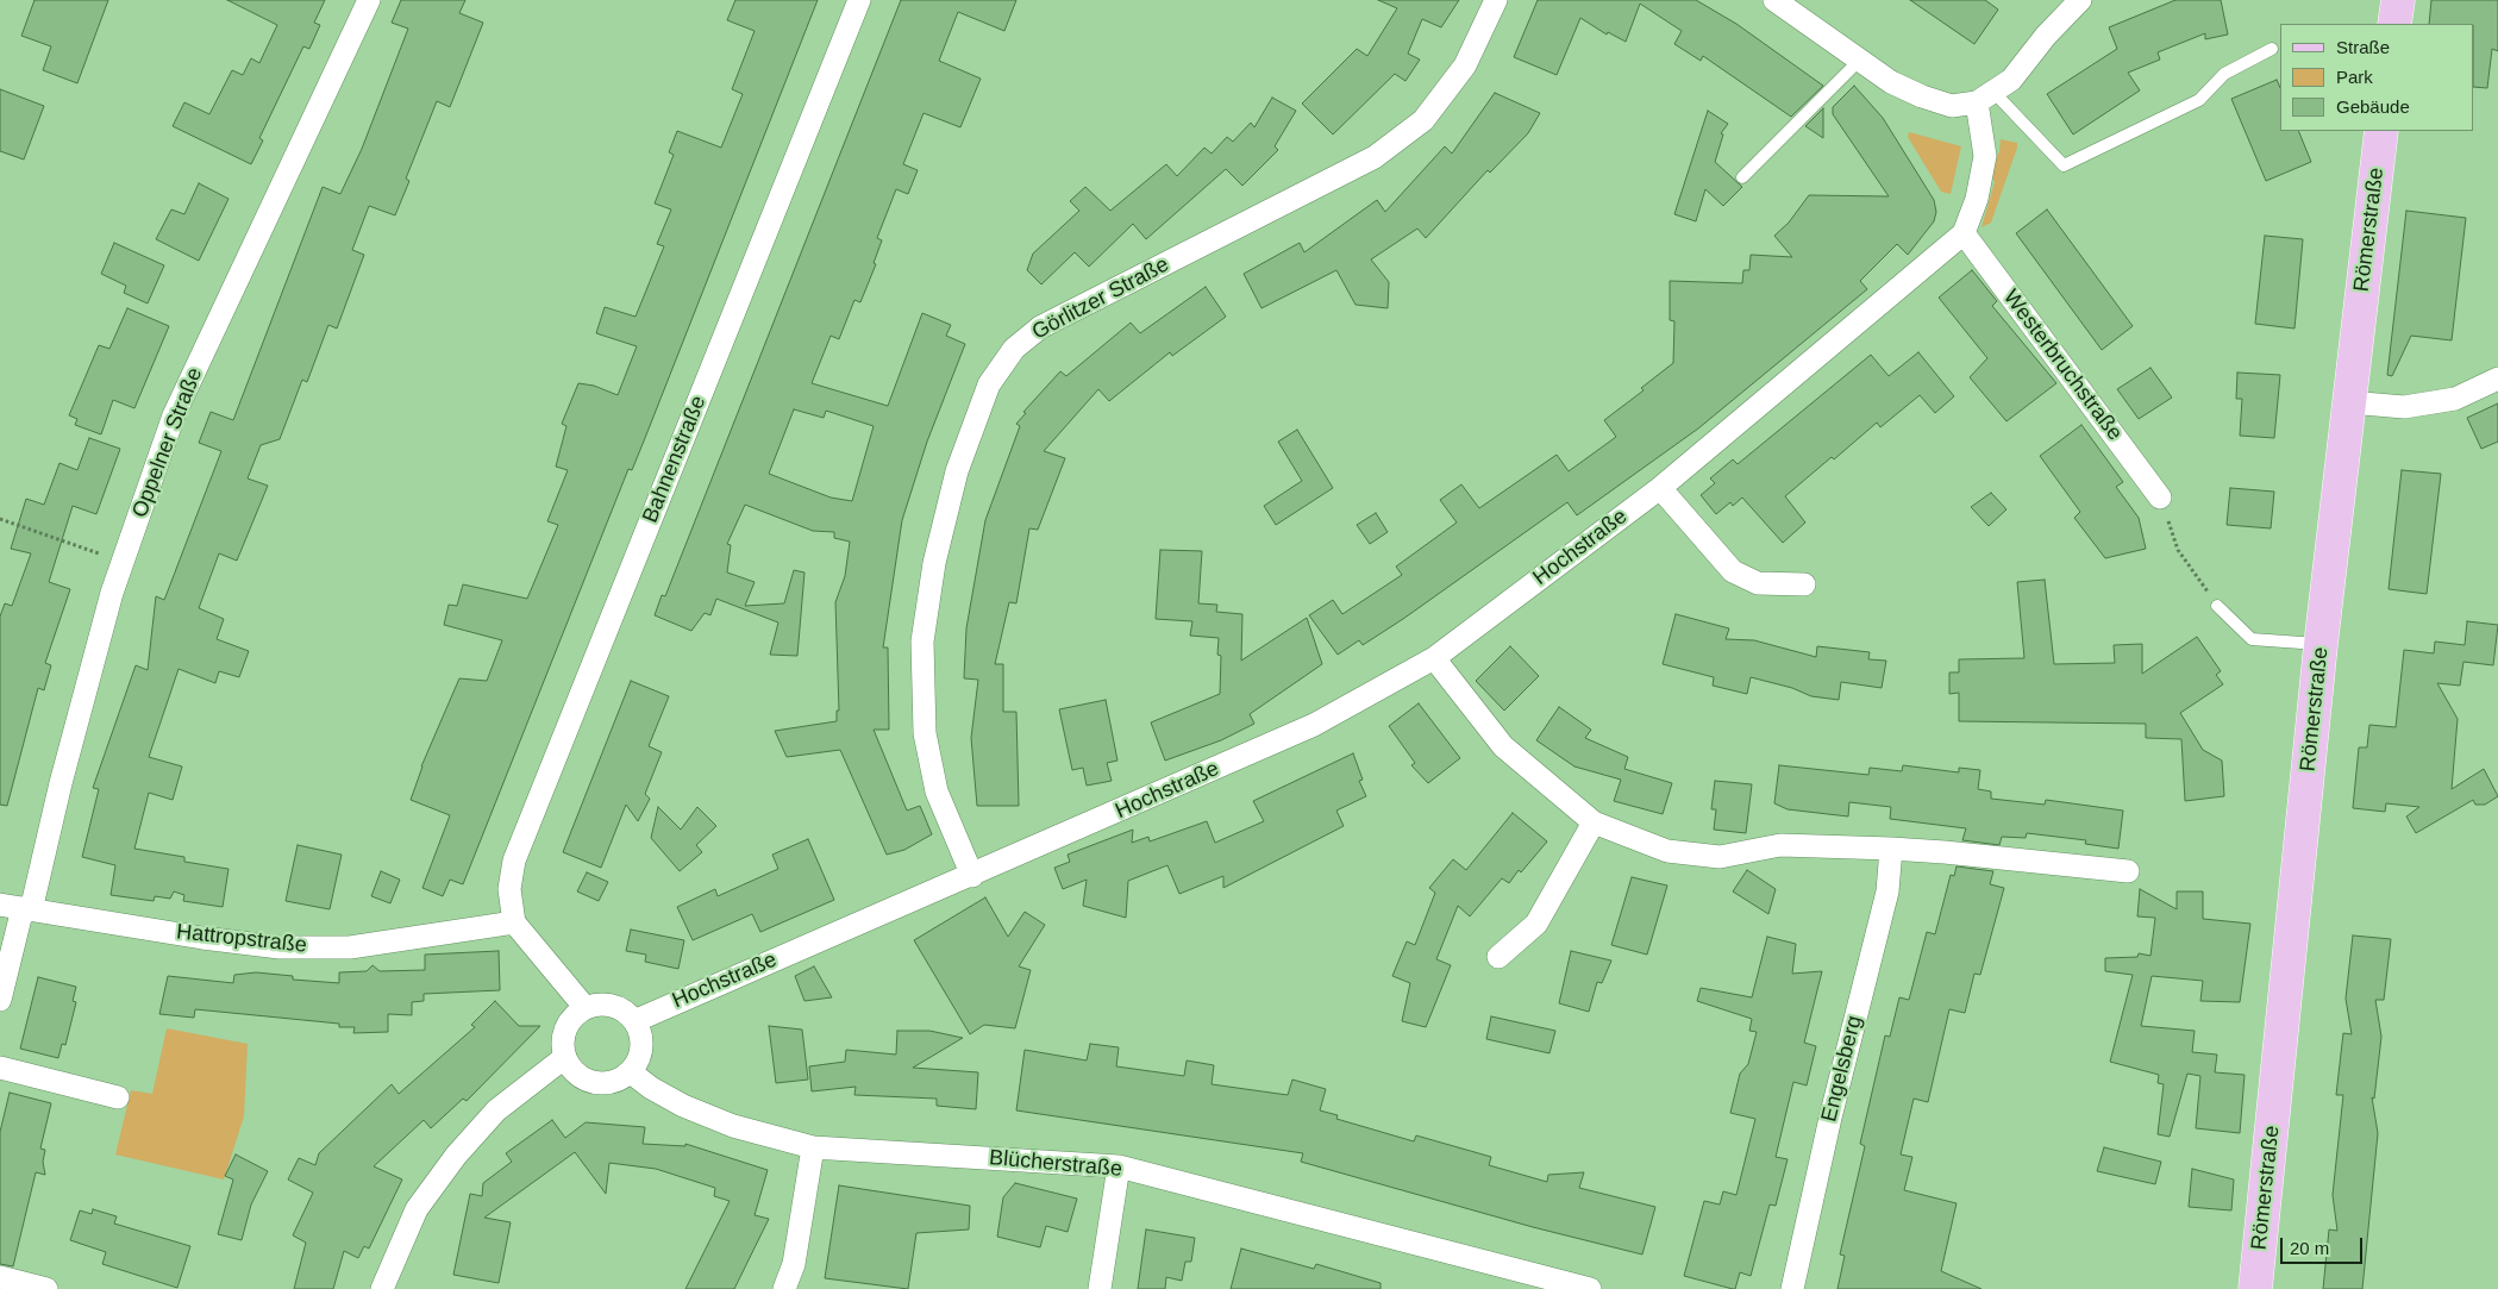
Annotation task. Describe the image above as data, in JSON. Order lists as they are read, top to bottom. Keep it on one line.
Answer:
{"streets":{"main road":["Römerstraße"],"street":["Görlitzer Straße","Westerbruchstraße","Oppelner Straße","Bahnenstraße","Hochstraße","Hattropstraße","Engelsberg","Blücherstraße"]},"crossings":[["Görlitzer Straße","Hochstraße"],["Westerbruchstraße","Hochstraße"],["Oppelner Straße","Hattropstraße"],["Bahnenstraße","Hattropstraße"],["Hochstraße","Blücherstraße"]],"legend":["Straße","Park","Gebäude"],"scale_bar":"20 m"}
